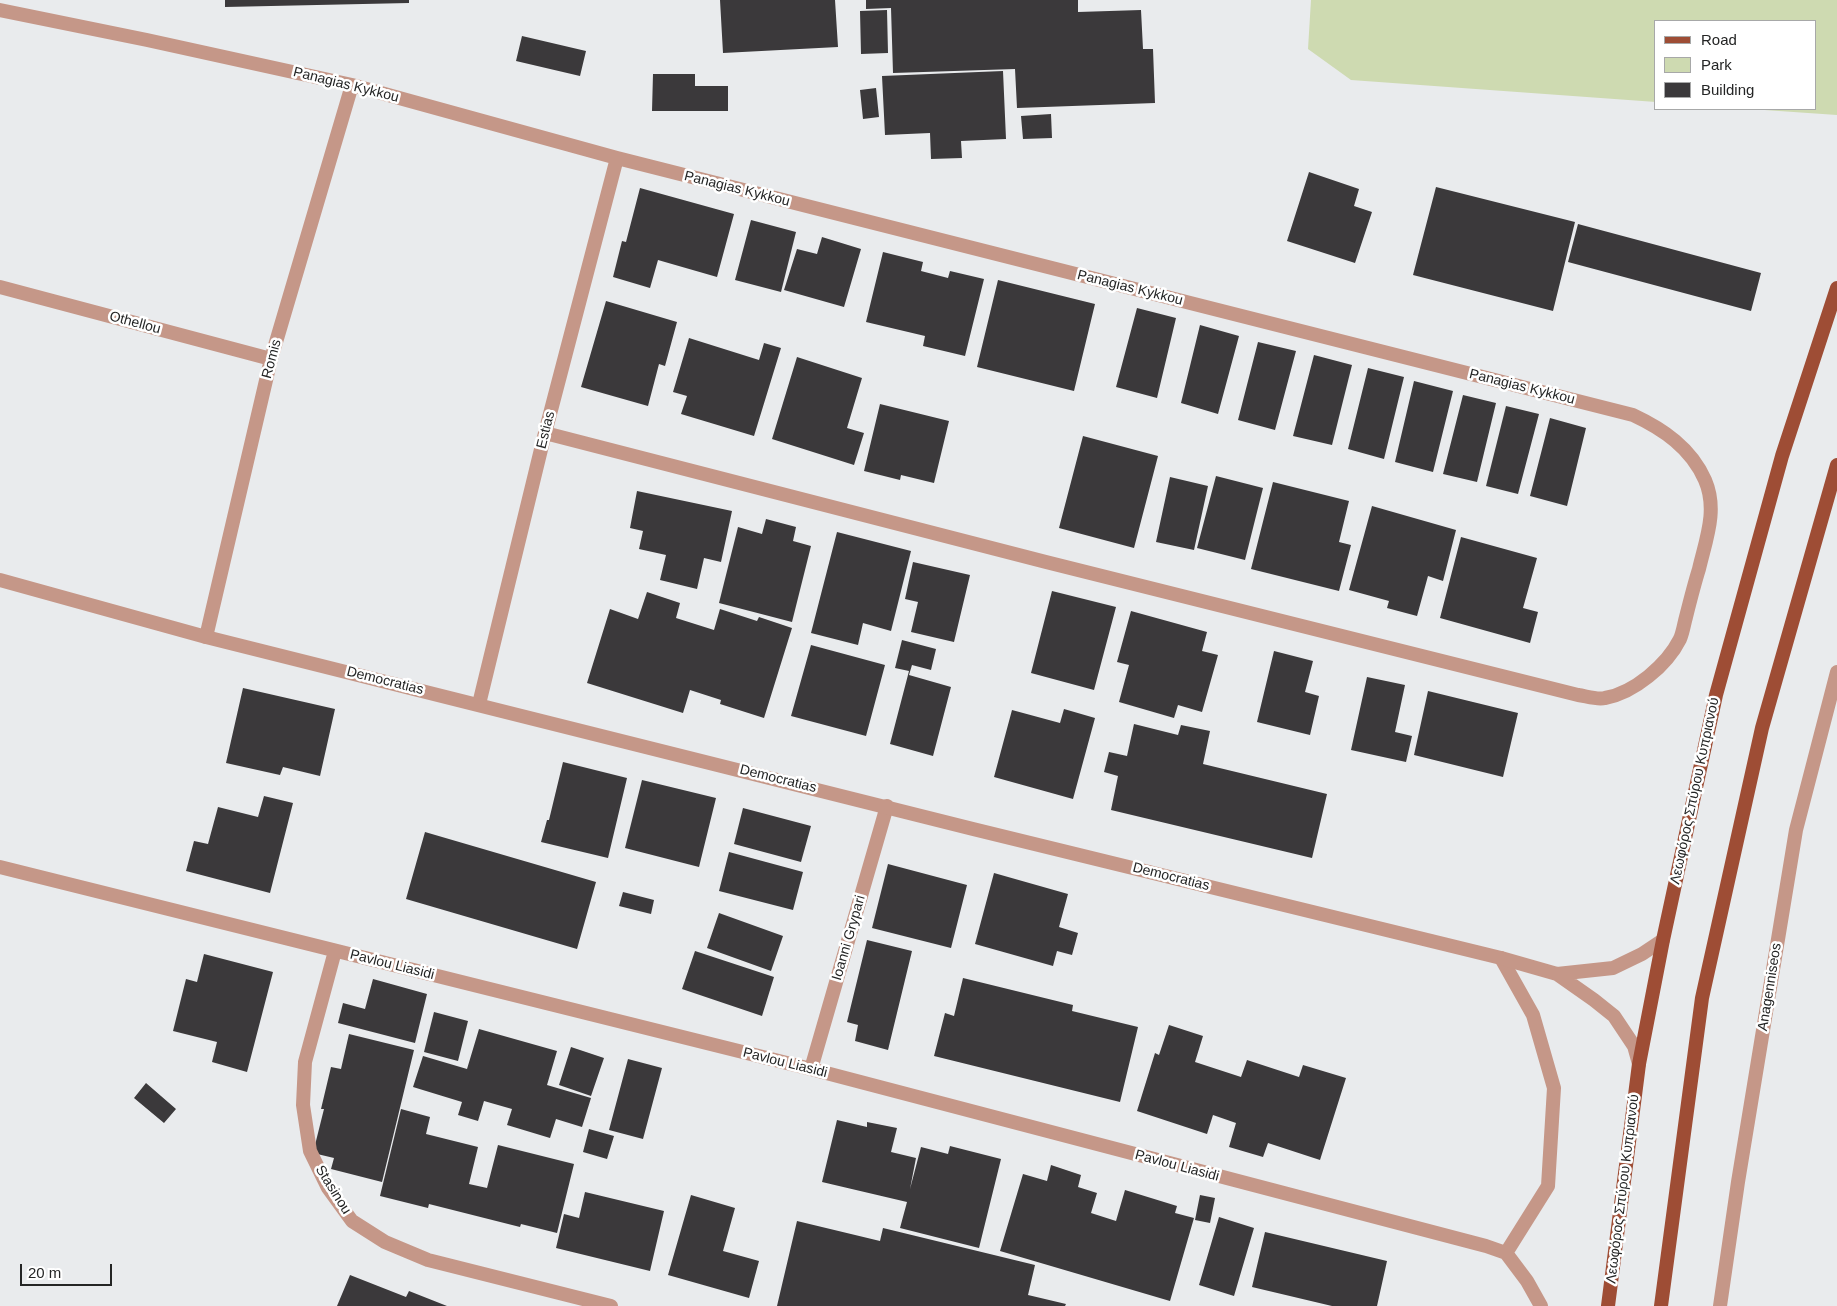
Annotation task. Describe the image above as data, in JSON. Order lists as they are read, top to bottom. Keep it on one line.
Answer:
{"streets":{"main road":["Λεωφόρος Σπύρου Κυπριανού"],"street":["Panagias Kykkou","Othellou","Romis","Estias","Democratias","Ioanni Grypari","Pavlou Liasidi","Anagenniseos","Stasinou"]},"crossings":[["Panagias Kykkou","Romis"],["Panagias Kykkou","Estias"],["Othellou","Romis"],["Romis","Democratias"],["Estias","Democratias"],["Democratias","Λεωφόρος Σπύρου Κυπριανού"],["Democratias","Ioanni Grypari"],["Ioanni Grypari","Pavlou Liasidi"],["Pavlou Liasidi","Stasinou"]],"legend":["Road","Park","Building"],"scale_bar":"20 m"}
